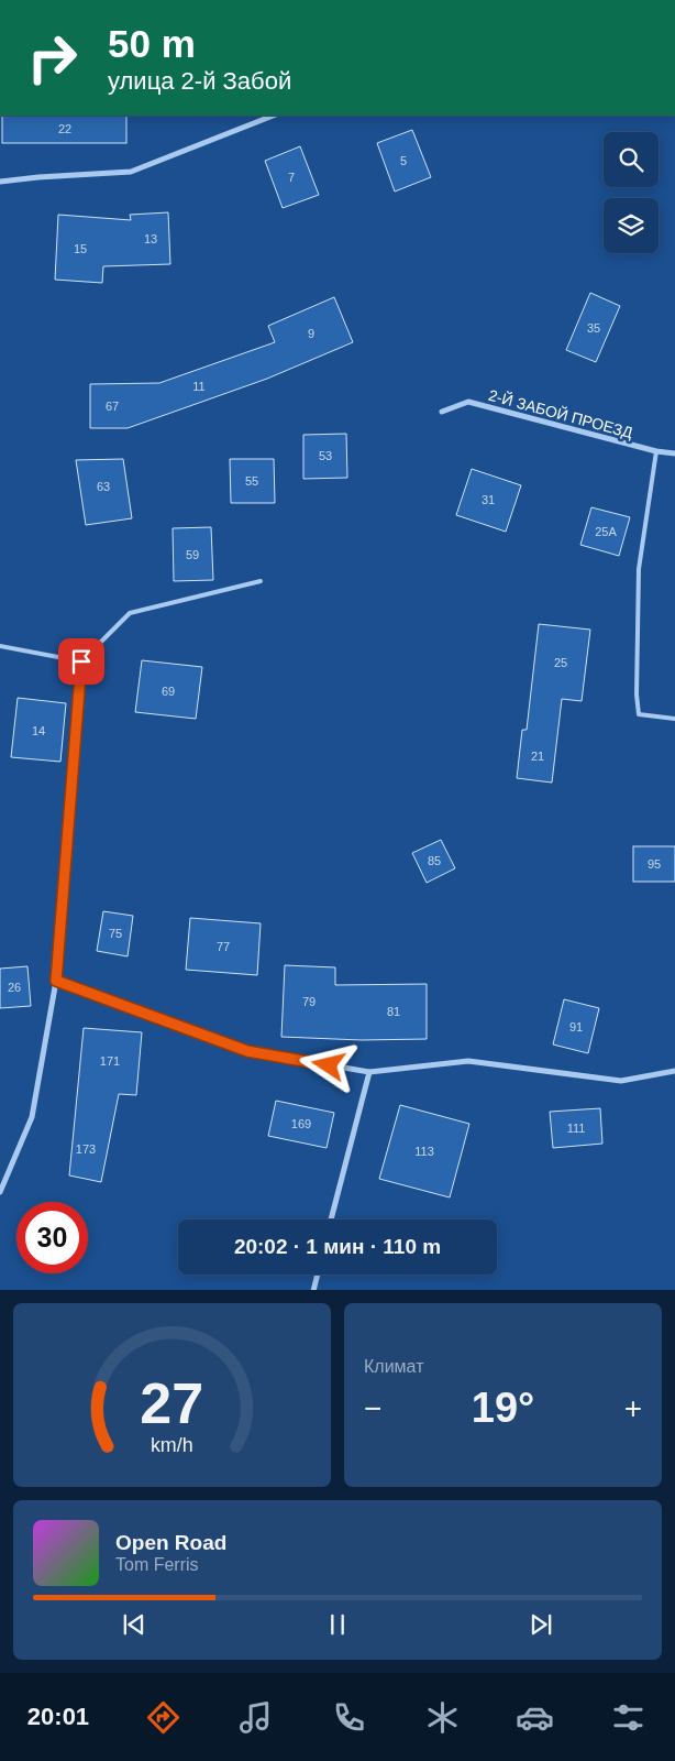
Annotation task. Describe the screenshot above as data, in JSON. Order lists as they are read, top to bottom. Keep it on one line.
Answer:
{"streets":{"street":["2-Й ЗАБОЙ ПРОЕЗД"]},"house_numbers":["22","5","7","13","15","35","9","11","67","53","55","63","31","25А","59","25","69","14","21","85","95","75","77","26","79","81","91","171","169","111","173","113"],"page":{"turn":["50 m","улица 2-й Забой"],"limit":"30","trip":"20:02 · 1 мин · 110 m","tile":"Климат","heat":["−","19°","+"],"song":["Open Road","Tom Ferris"],"tabs":"20:01","gauge":["27","km/h"]}}
